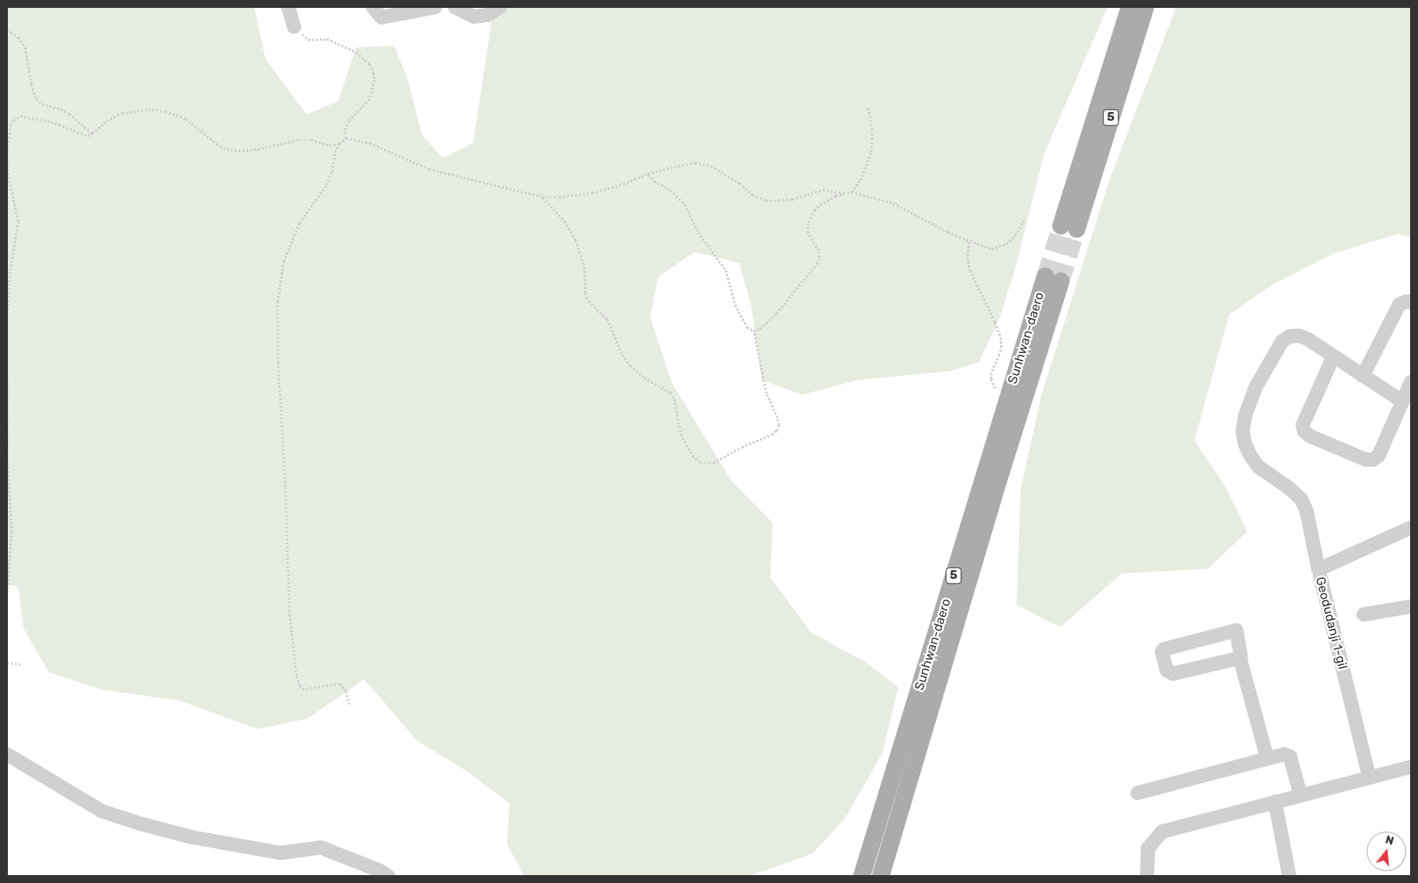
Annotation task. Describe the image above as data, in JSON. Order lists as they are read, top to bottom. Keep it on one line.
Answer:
{"streets":{"main road":["5","Sunhwan-daero"],"street":["Geodudanji 1-gil"]},"north":"top"}
